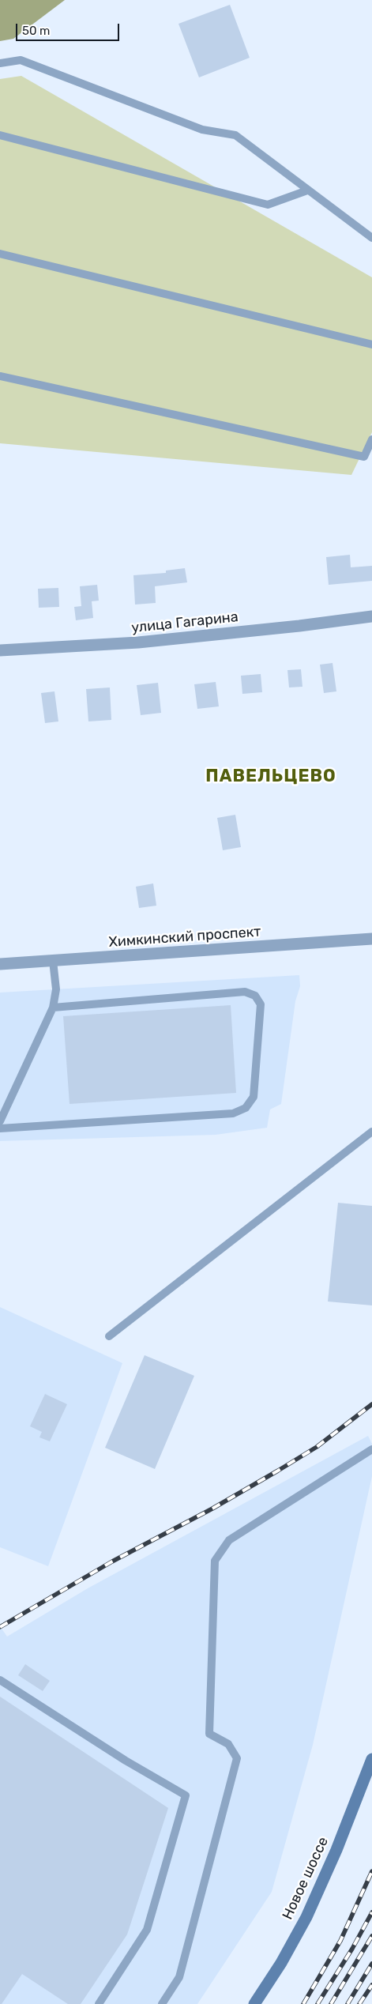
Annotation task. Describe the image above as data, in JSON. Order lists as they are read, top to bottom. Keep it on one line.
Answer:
{"streets":{"main road":["Новое шоссе"],"street":["улица Гагарина","Химкинский проспект"]},"districts":["ПАВЕЛЬЦЕВО"],"scale_bar":"50 m"}
